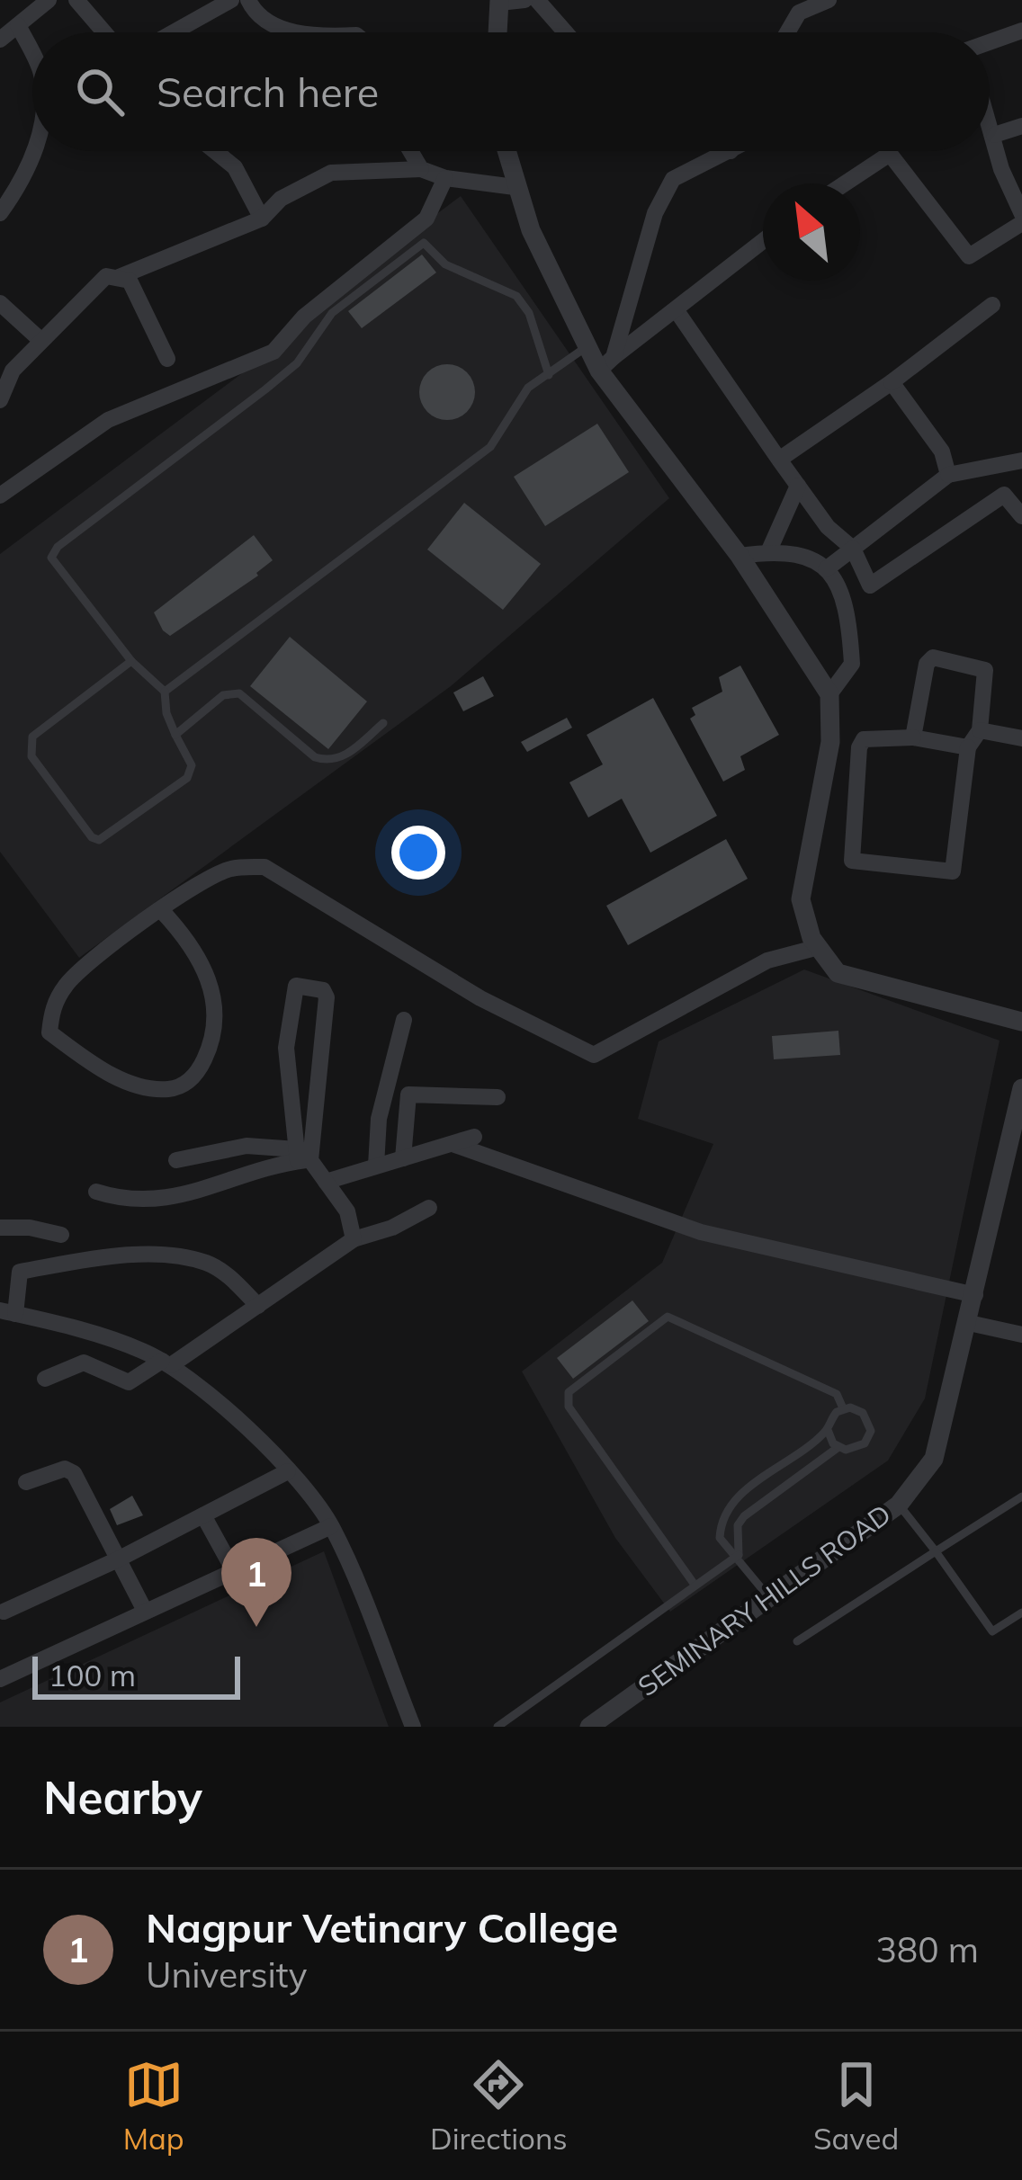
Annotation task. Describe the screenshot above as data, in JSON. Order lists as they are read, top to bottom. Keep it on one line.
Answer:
{"streets":{"street":["SEMINARY HILLS ROAD"]},"scale_bar":"100 m","north":"top left","page":{"search":"Search here","pins":"1","scale":"100 m","heading":"Nearby","list":[{"mark":"1","name":"Nagpur Vetinary College","note":"University","value":"380 m"}],"nav":["Map","Directions","Saved"]}}
